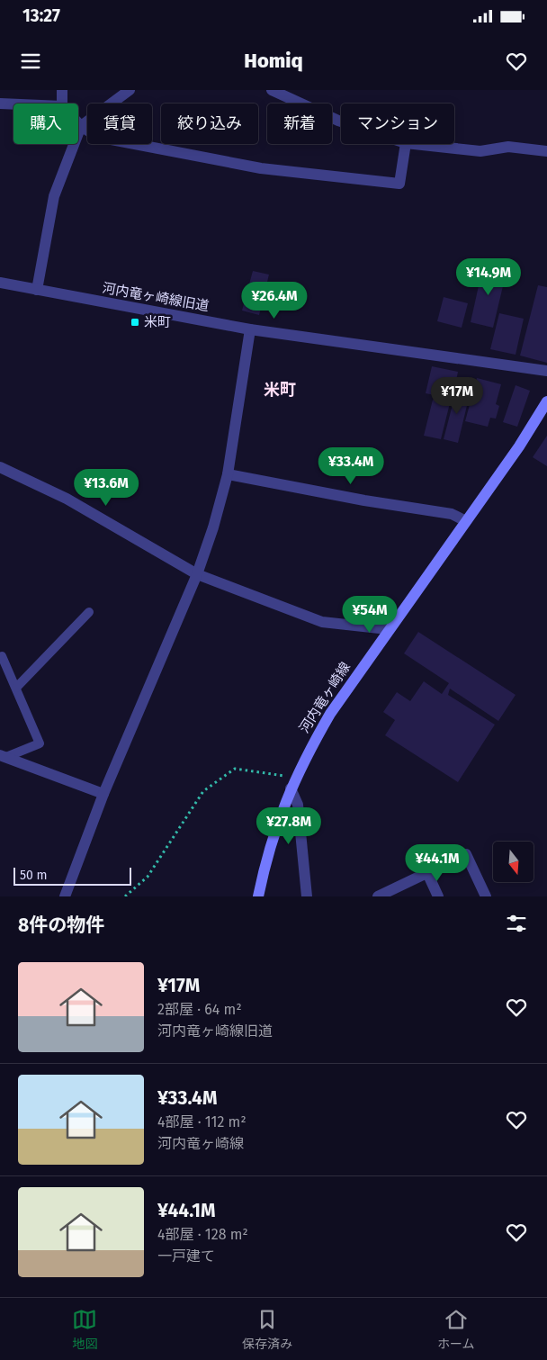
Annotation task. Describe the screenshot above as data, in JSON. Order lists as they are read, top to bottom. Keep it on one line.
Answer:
{"streets":{"main road":["河内竜ヶ崎線"],"street":["河内竜ヶ崎線旧道"]},"districts":["米町"],"places":{"transit":["米町"]},"scale_bar":"50 m","north":"bottom","page":{"status":"13:27","header":"Homiq","chip":["購入","賃貸","絞り込み","新着","マンション"],"price":["¥14.9M","¥26.4M","¥17M","¥33.4M","¥13.6M","¥54M","¥27.8M","¥44.1M"],"scale":"50 m","heading":"8件の物件","list":[{"name":"¥17M","note":"2部屋 · 64 m² · 河内竜ヶ崎線旧道"},{"name":"¥33.4M","note":"4部屋 · 112 m² · 河内竜ヶ崎線"},{"name":"¥44.1M","note":"4部屋 · 128 m² · 一戸建て"}],"tabs":["地図","保存済み","ホーム"]}}
